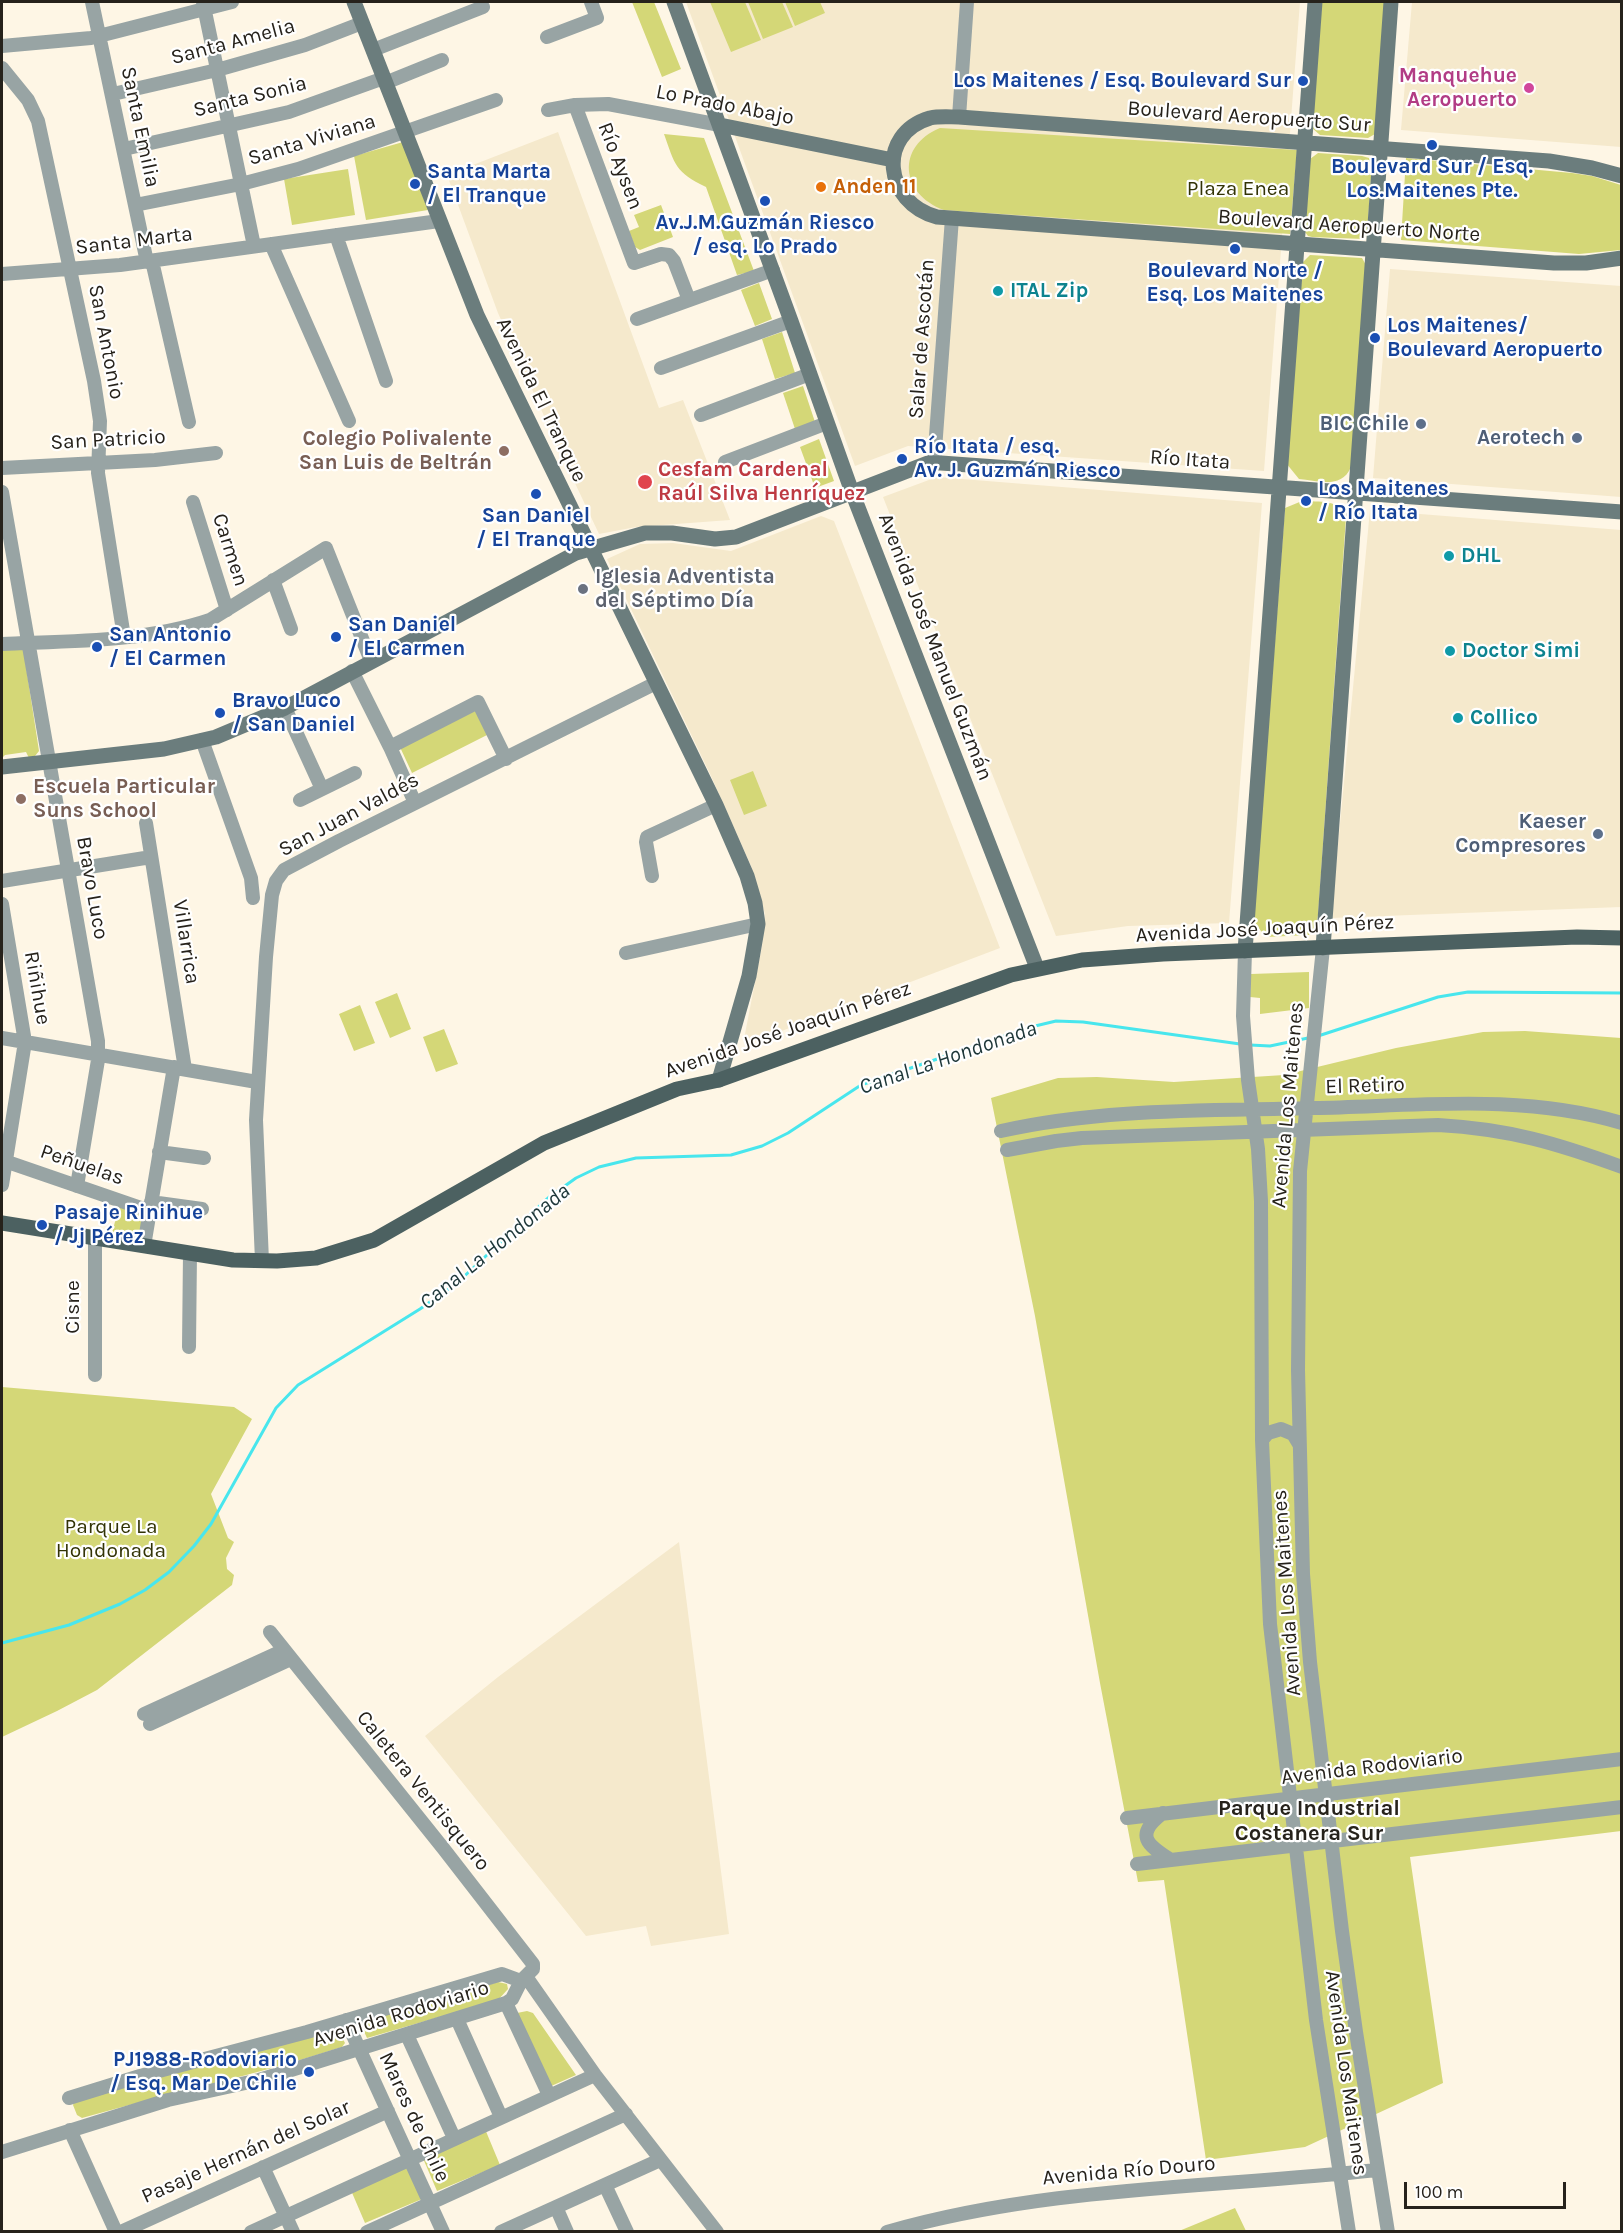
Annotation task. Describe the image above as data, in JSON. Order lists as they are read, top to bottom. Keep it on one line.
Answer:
{"streets":{"main road":["Avenida José Joaquín Pérez"],"street":["Santa Amelia","Santa Sonia","Lo Prado Abajo","Boulevard Aeropuerto Sur","Santa Emilia","Santa Viviana","Río Aysen","Boulevard Aeropuerto Norte","Santa Marta","Salar de Ascotán","San Antonio","Avenida El Tranque","San Patricio","Río Itata","Carmen","Avenida José Manuel Guzmán","San Juan Valdés","Bravo Luco","Villarrica","Riñihue","El Retiro","Avenida Los Maitenes","Peñuelas","Cisne","Avenida Rodoviario","Caletera Ventisquero","Mares de Chile","Pasaje Hernán del Solar","Avenida Río Douro"]},"crossings":[["Santa Amelia","Santa Emilia"],["Santa Amelia","Avenida El Tranque"],["Santa Sonia","Santa Emilia"],["Santa Sonia","Avenida El Tranque"],["Lo Prado Abajo","Boulevard Aeropuerto Sur"],["Lo Prado Abajo","Río Aysen"],["Lo Prado Abajo","Boulevard Aeropuerto Norte"],["Lo Prado Abajo","Avenida José Manuel Guzmán"],["Boulevard Aeropuerto Sur","Boulevard Aeropuerto Norte"],["Santa Emilia","Santa Viviana"],["Santa Emilia","Santa Marta"],["Santa Viviana","Avenida El Tranque"],["Boulevard Aeropuerto Norte","Salar de Ascotán"],["Santa Marta","San Antonio"],["Santa Marta","Avenida El Tranque"],["Salar de Ascotán","Río Itata"],["San Antonio","San Patricio"],["San Antonio","Carmen"],["Avenida El Tranque","Río Itata"],["Avenida El Tranque","San Juan Valdés"],["Avenida El Tranque","Avenida José Joaquín Pérez"],["Río Itata","Carmen"],["Río Itata","Avenida José Manuel Guzmán"],["Río Itata","Bravo Luco"],["Carmen","Bravo Luco"],["Avenida José Manuel Guzmán","Avenida José Joaquín Pérez"],["San Juan Valdés","Avenida José Joaquín Pérez"],["Bravo Luco","Peñuelas"],["Avenida José Joaquín Pérez","Villarrica"],["Avenida José Joaquín Pérez","Avenida Los Maitenes"],["Avenida José Joaquín Pérez","Cisne"],["Villarrica","Peñuelas"],["Riñihue","Peñuelas"],["El Retiro","Avenida Los Maitenes"],["Avenida Los Maitenes","Avenida Rodoviario"],["Avenida Los Maitenes","Avenida Río Douro"],["Avenida Rodoviario","Caletera Ventisquero"],["Avenida Rodoviario","Mares de Chile"],["Mares de Chile","Pasaje Hernán del Solar"]],"districts":["Parque Industrial Costanera Sur"],"water":["Canal La Hondonada"],"parks":["Plaza Enea","Parque La Hondonada"],"places":["Los Maitenes / Esq. Boulevard Sur","Manquehue Aeropuerto","Boulevard Sur / Esq. Los.Maitenes Pte.","Santa Marta / El Tranque","Anden 11","Av.J.M.Guzmán Riesco / esq. Lo Prado","Boulevard Norte / Esq. Los Maitenes","ITAL Zip","Los Maitenes/ Boulevard Aeropuerto","BIC Chile","Aerotech","Colegio Polivalente San Luis de Beltrán","Río Itata / esq. Av. J. Guzmán Riesco","Cesfam Cardenal Raúl Silva Henríquez","San Daniel / El Tranque","Los Maitenes / Río Itata","DHL","Iglesia Adventista del Séptimo Día","San Daniel / El Carmen","San Antonio / El Carmen","Doctor Simi","Bravo Luco / San Daniel","Collico","Escuela Particular Suns School","Kaeser Compresores","Pasaje Rinihue / Jj Pérez","PJ1988-Rodoviario / Esq. Mar De Chile"],"scale_bar":"100 m"}
